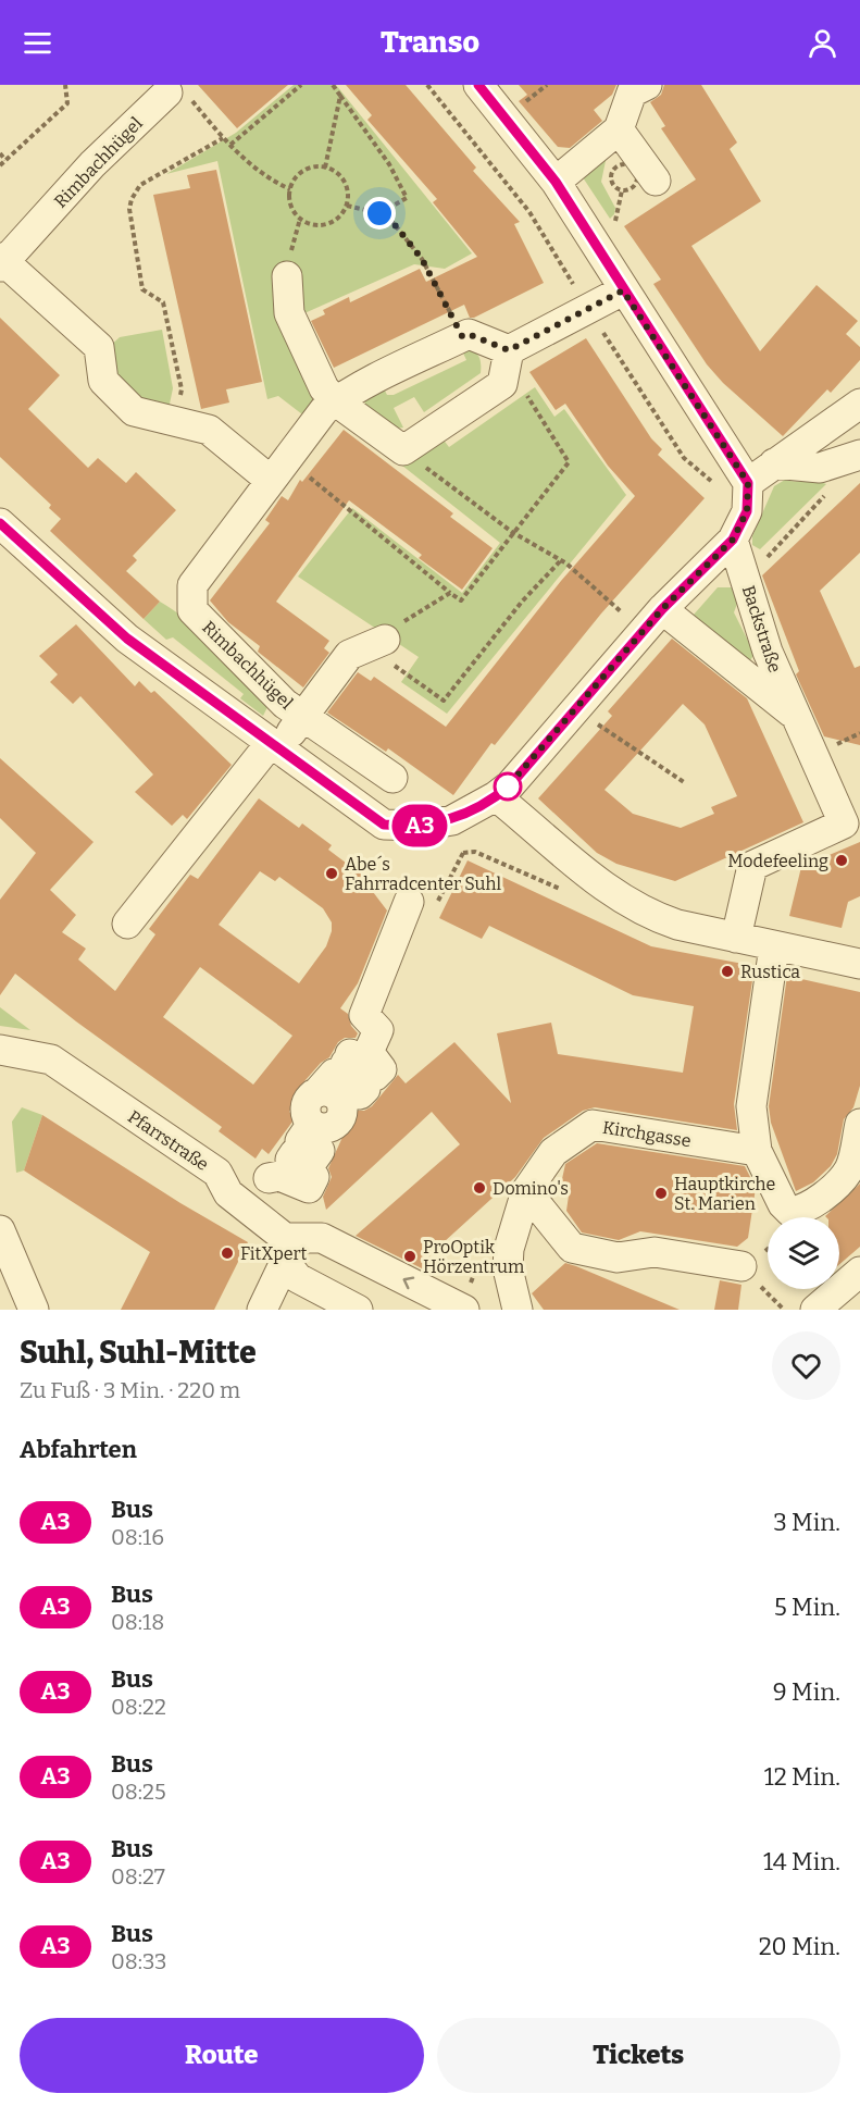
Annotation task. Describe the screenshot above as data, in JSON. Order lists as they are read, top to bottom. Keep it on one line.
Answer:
{"streets":{"street":["Rimbachhügel","Backstraße","Kirchgasse","Pfarrstraße"]},"places":["Modefeeling","Abe´s Fahrradcenter Suhl","Rustica","Domino's","Hauptkirche St. Marien","FitXpert","ProOptik Hörzentrum"],"lines":["bus line A3"],"page":{"header":"Transo","on_map":"A3","heading":[["Suhl, Suhl-Mitte","Zu Fuß · 3 Min. · 220 m"],"Abfahrten"],"list":[{"mark":"A3","name":"Bus","note":"08:16","value":"3 Min."},{"mark":"A3","name":"Bus","note":"08:18","value":"5 Min."},{"mark":"A3","name":"Bus","note":"08:22","value":"9 Min."},{"mark":"A3","name":"Bus","note":"08:25","value":"12 Min."},{"mark":"A3","name":"Bus","note":"08:27","value":"14 Min."},{"mark":"A3","name":"Bus","note":"08:33","value":"20 Min."}],"buttons":["Route","Tickets"]}}
